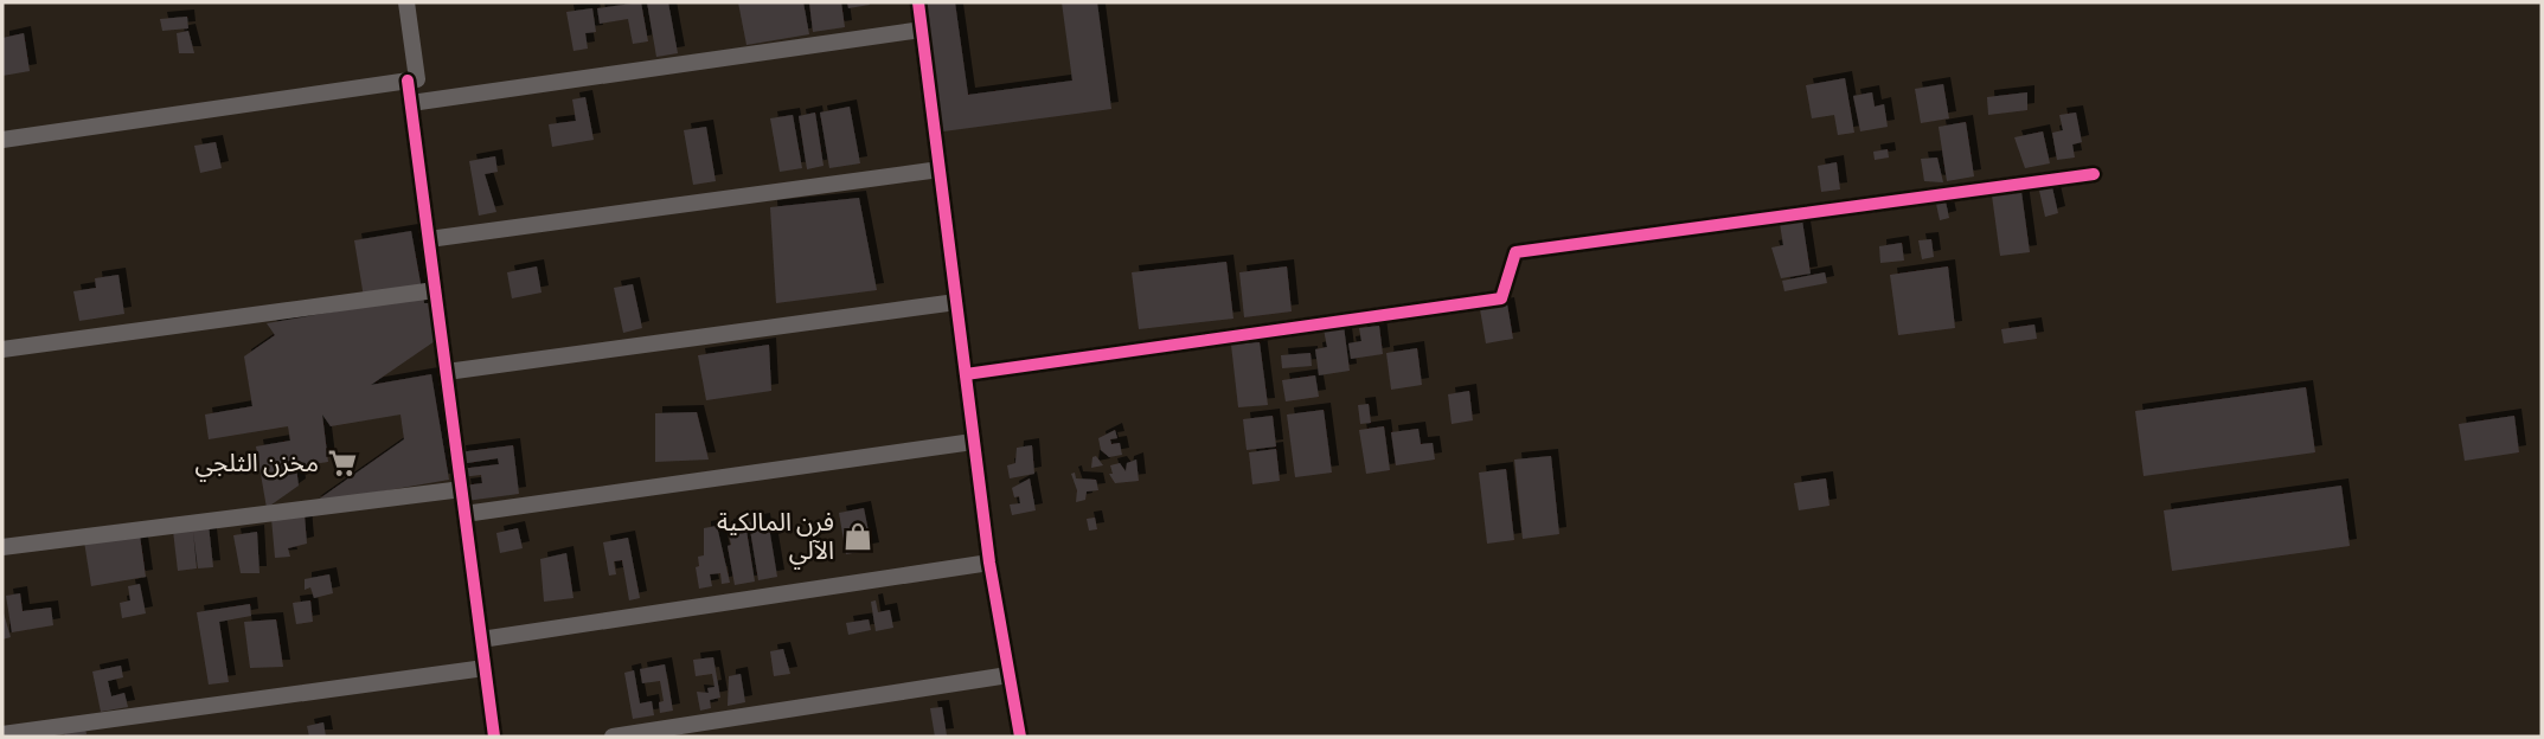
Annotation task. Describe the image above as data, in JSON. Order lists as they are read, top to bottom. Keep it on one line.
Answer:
{"places":{"supermarket":["مخزن الثلجي"],"shop":["فرن المالكية الآلي"]}}
